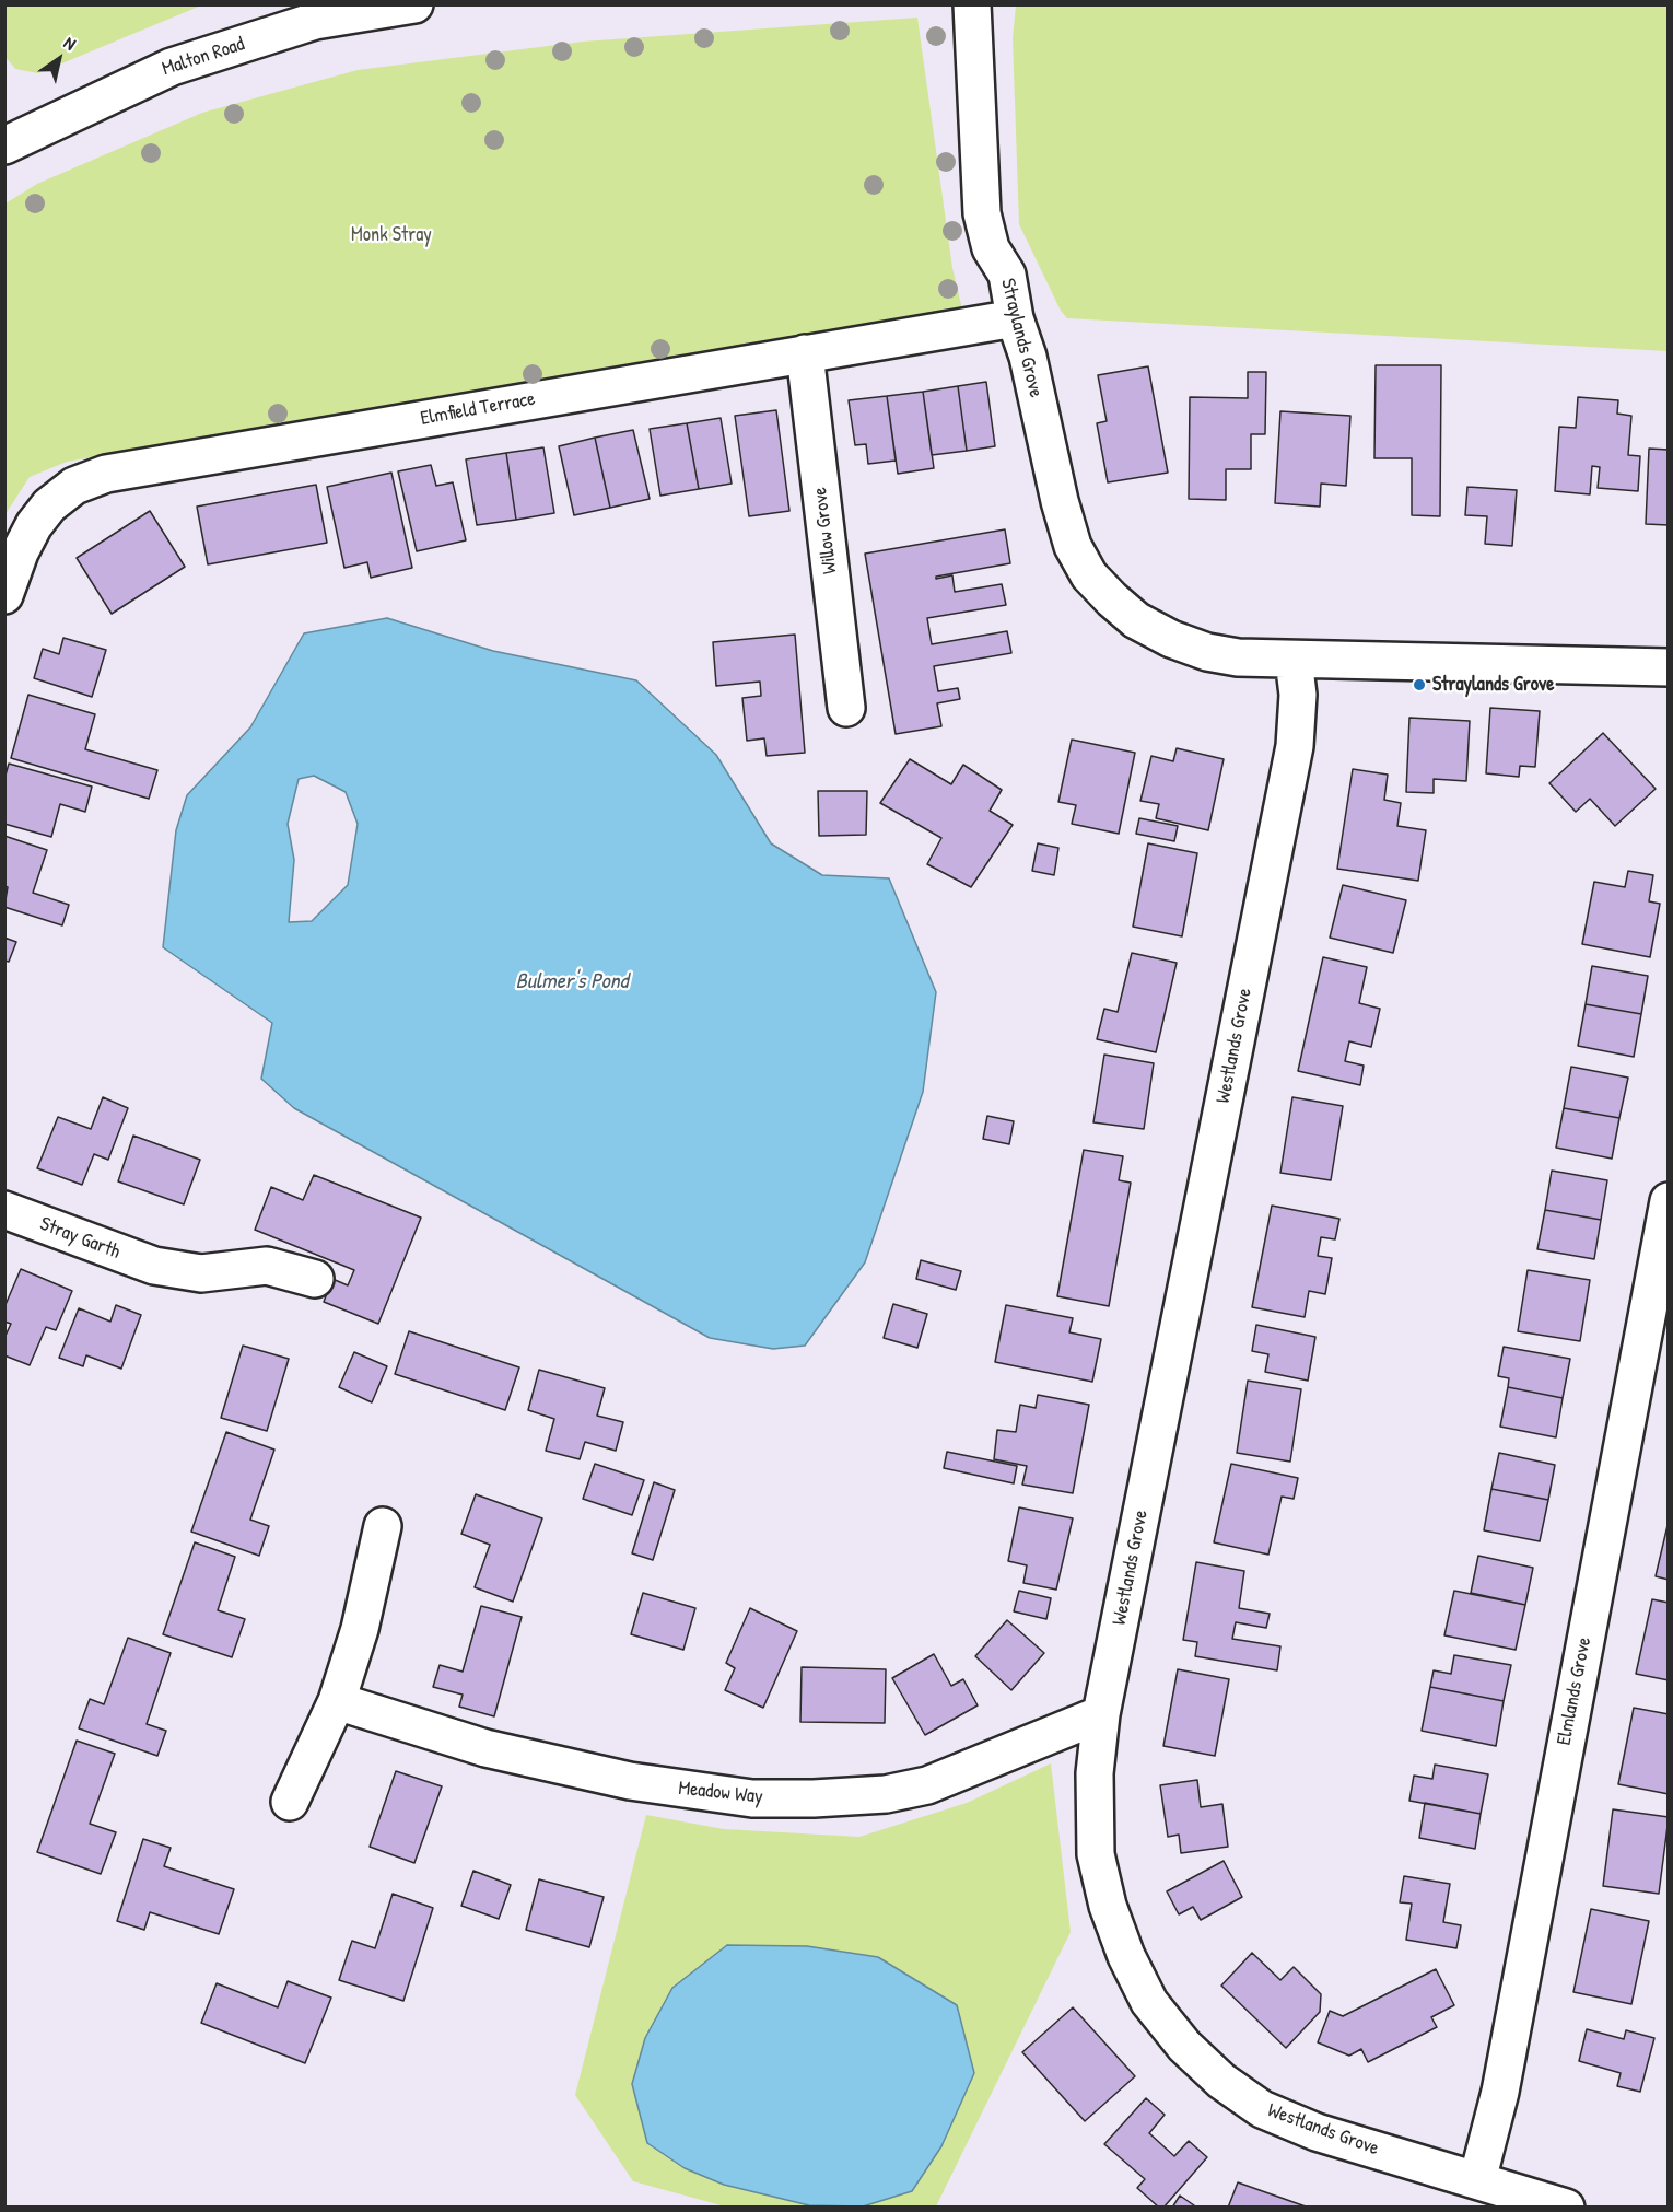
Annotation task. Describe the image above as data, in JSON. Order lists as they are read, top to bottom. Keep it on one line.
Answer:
{"streets":{"street":["Malton Road","Straylands Grove","Elmfield Terrace","Willow Grove","Westlands Grove","Stray Garth","Elmlands Grove","Meadow Way"]},"crossings":[["Straylands Grove","Elmfield Terrace"],["Straylands Grove","Westlands Grove"],["Elmfield Terrace","Willow Grove"],["Westlands Grove","Elmlands Grove"],["Westlands Grove","Meadow Way"]],"water":["Bulmer's Pond"],"parks":["Monk Stray"],"places":["Straylands Grove"],"north":"top right"}
